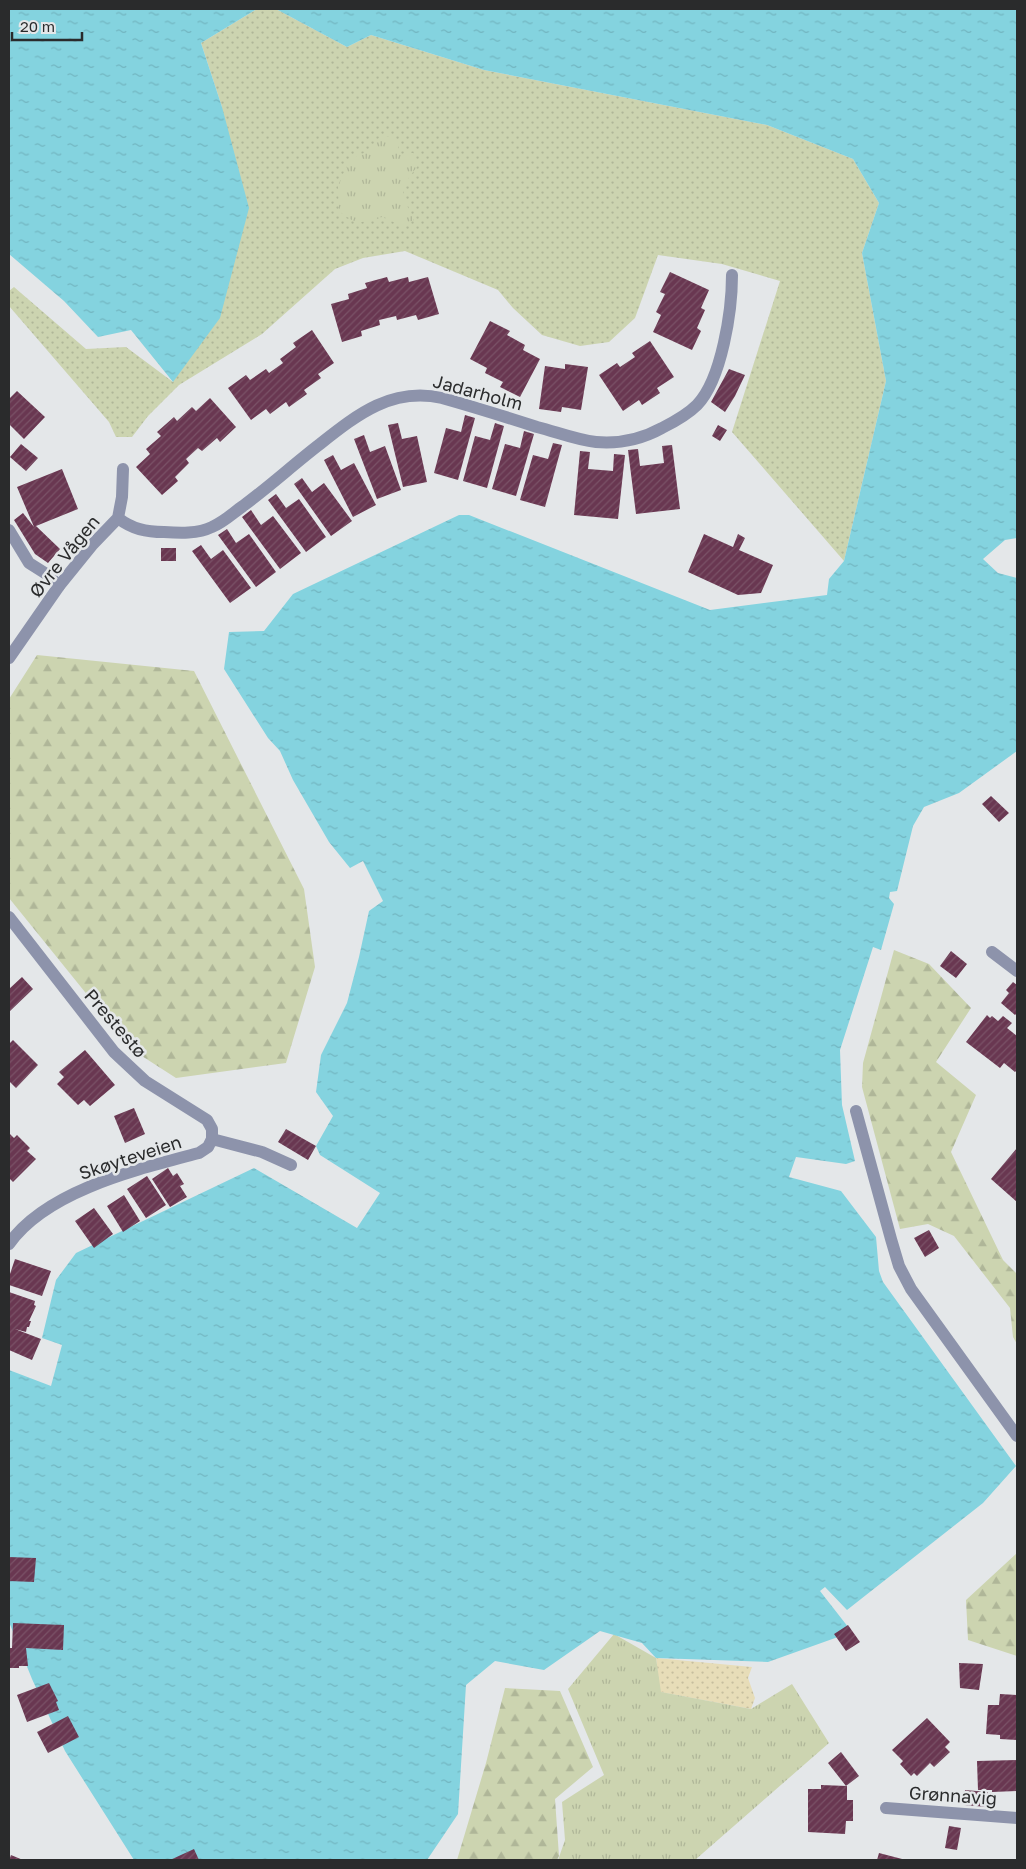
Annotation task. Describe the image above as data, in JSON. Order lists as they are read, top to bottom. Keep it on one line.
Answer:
{"streets":{"street":["Jadarholm","Øvre Vågen","Prestestø","Skøyteveien","Grønnavig"]},"crossings":[["Jadarholm","Øvre Vågen"],["Prestestø","Skøyteveien"]],"scale_bar":"20 m"}
